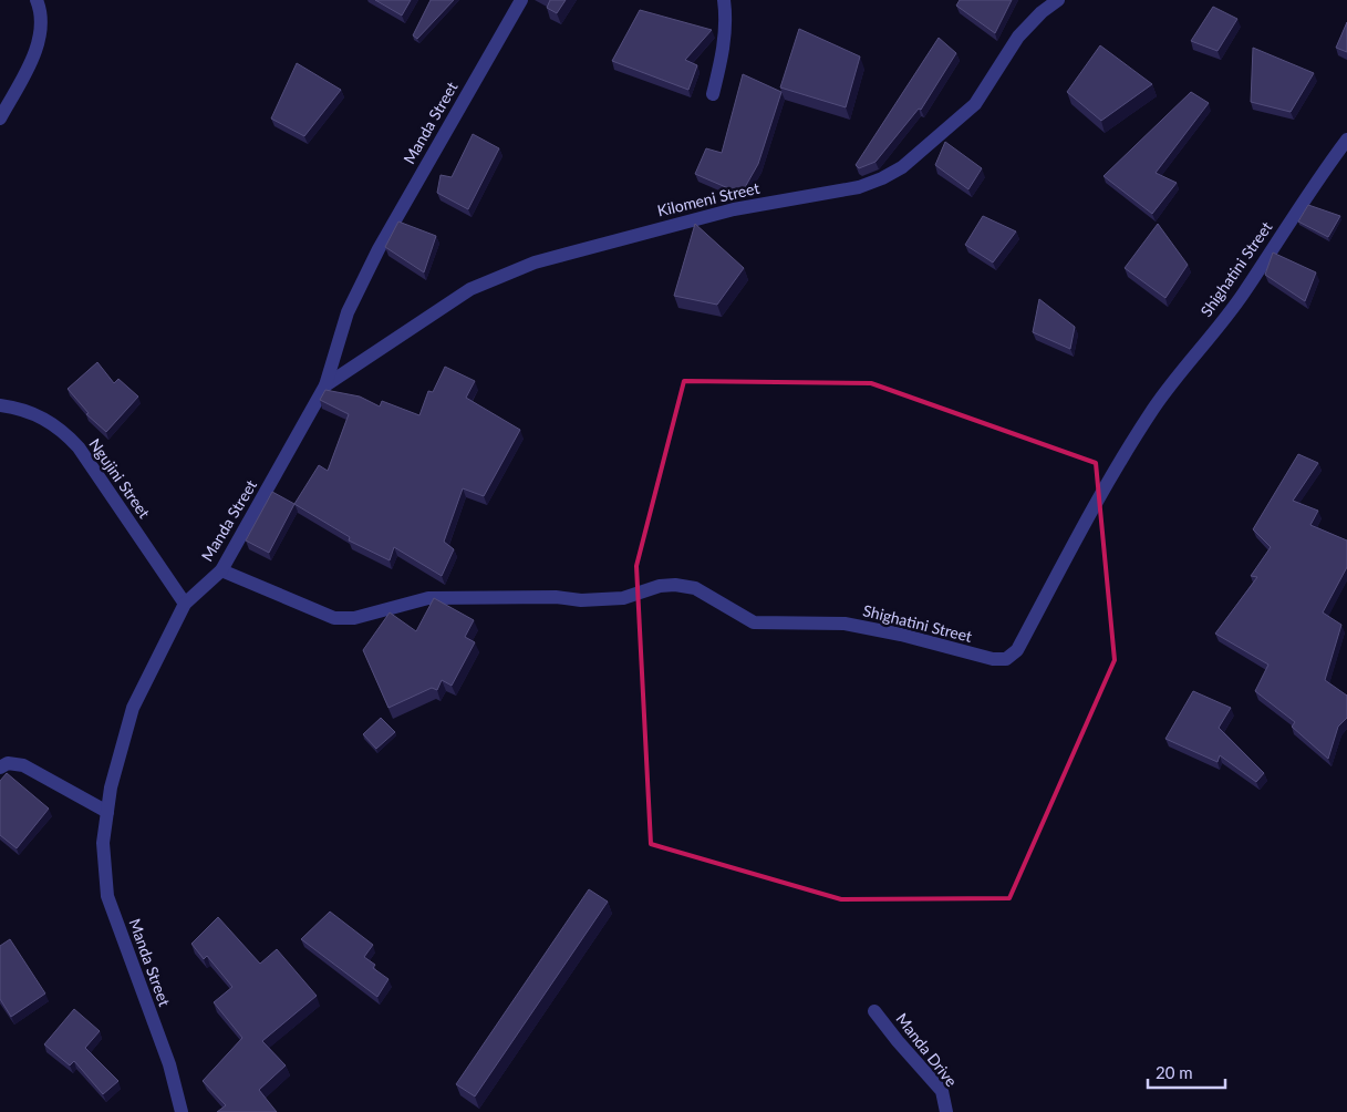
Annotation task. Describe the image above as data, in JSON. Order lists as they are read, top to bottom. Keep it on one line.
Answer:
{"streets":{"street":["Manda Street","Kilomeni Street","Shighatini Street","Ngujini Street","Manda Drive"]},"crossings":[["Manda Street","Kilomeni Street"],["Manda Street","Shighatini Street"],["Manda Street","Ngujini Street"]],"scale_bar":"20 m"}
